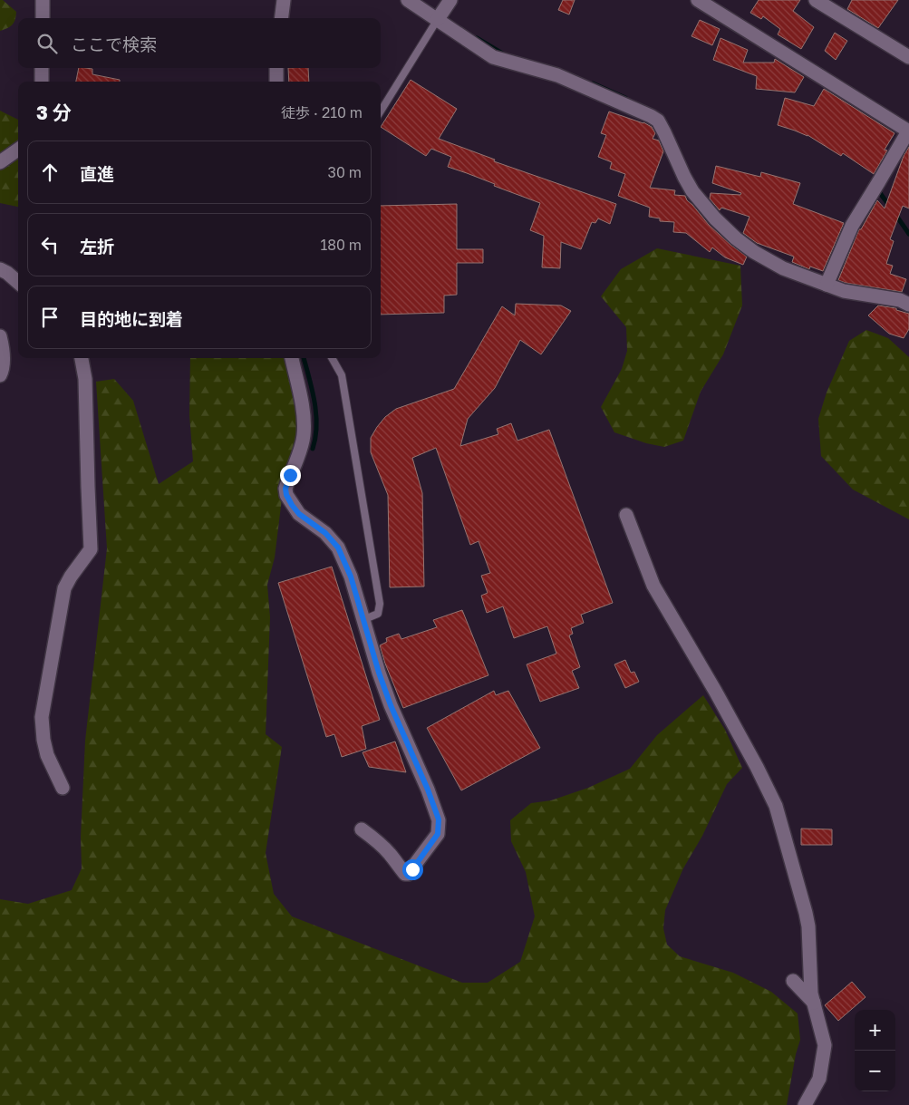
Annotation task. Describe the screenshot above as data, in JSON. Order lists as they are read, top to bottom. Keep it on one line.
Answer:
{"page":{"search":"ここで検索","heading":["3 分","徒歩 · 210 m"],"list":[["直進","30 m"],["左折","180 m"],"目的地に到着"],"map_buttons":["+","−"]}}
